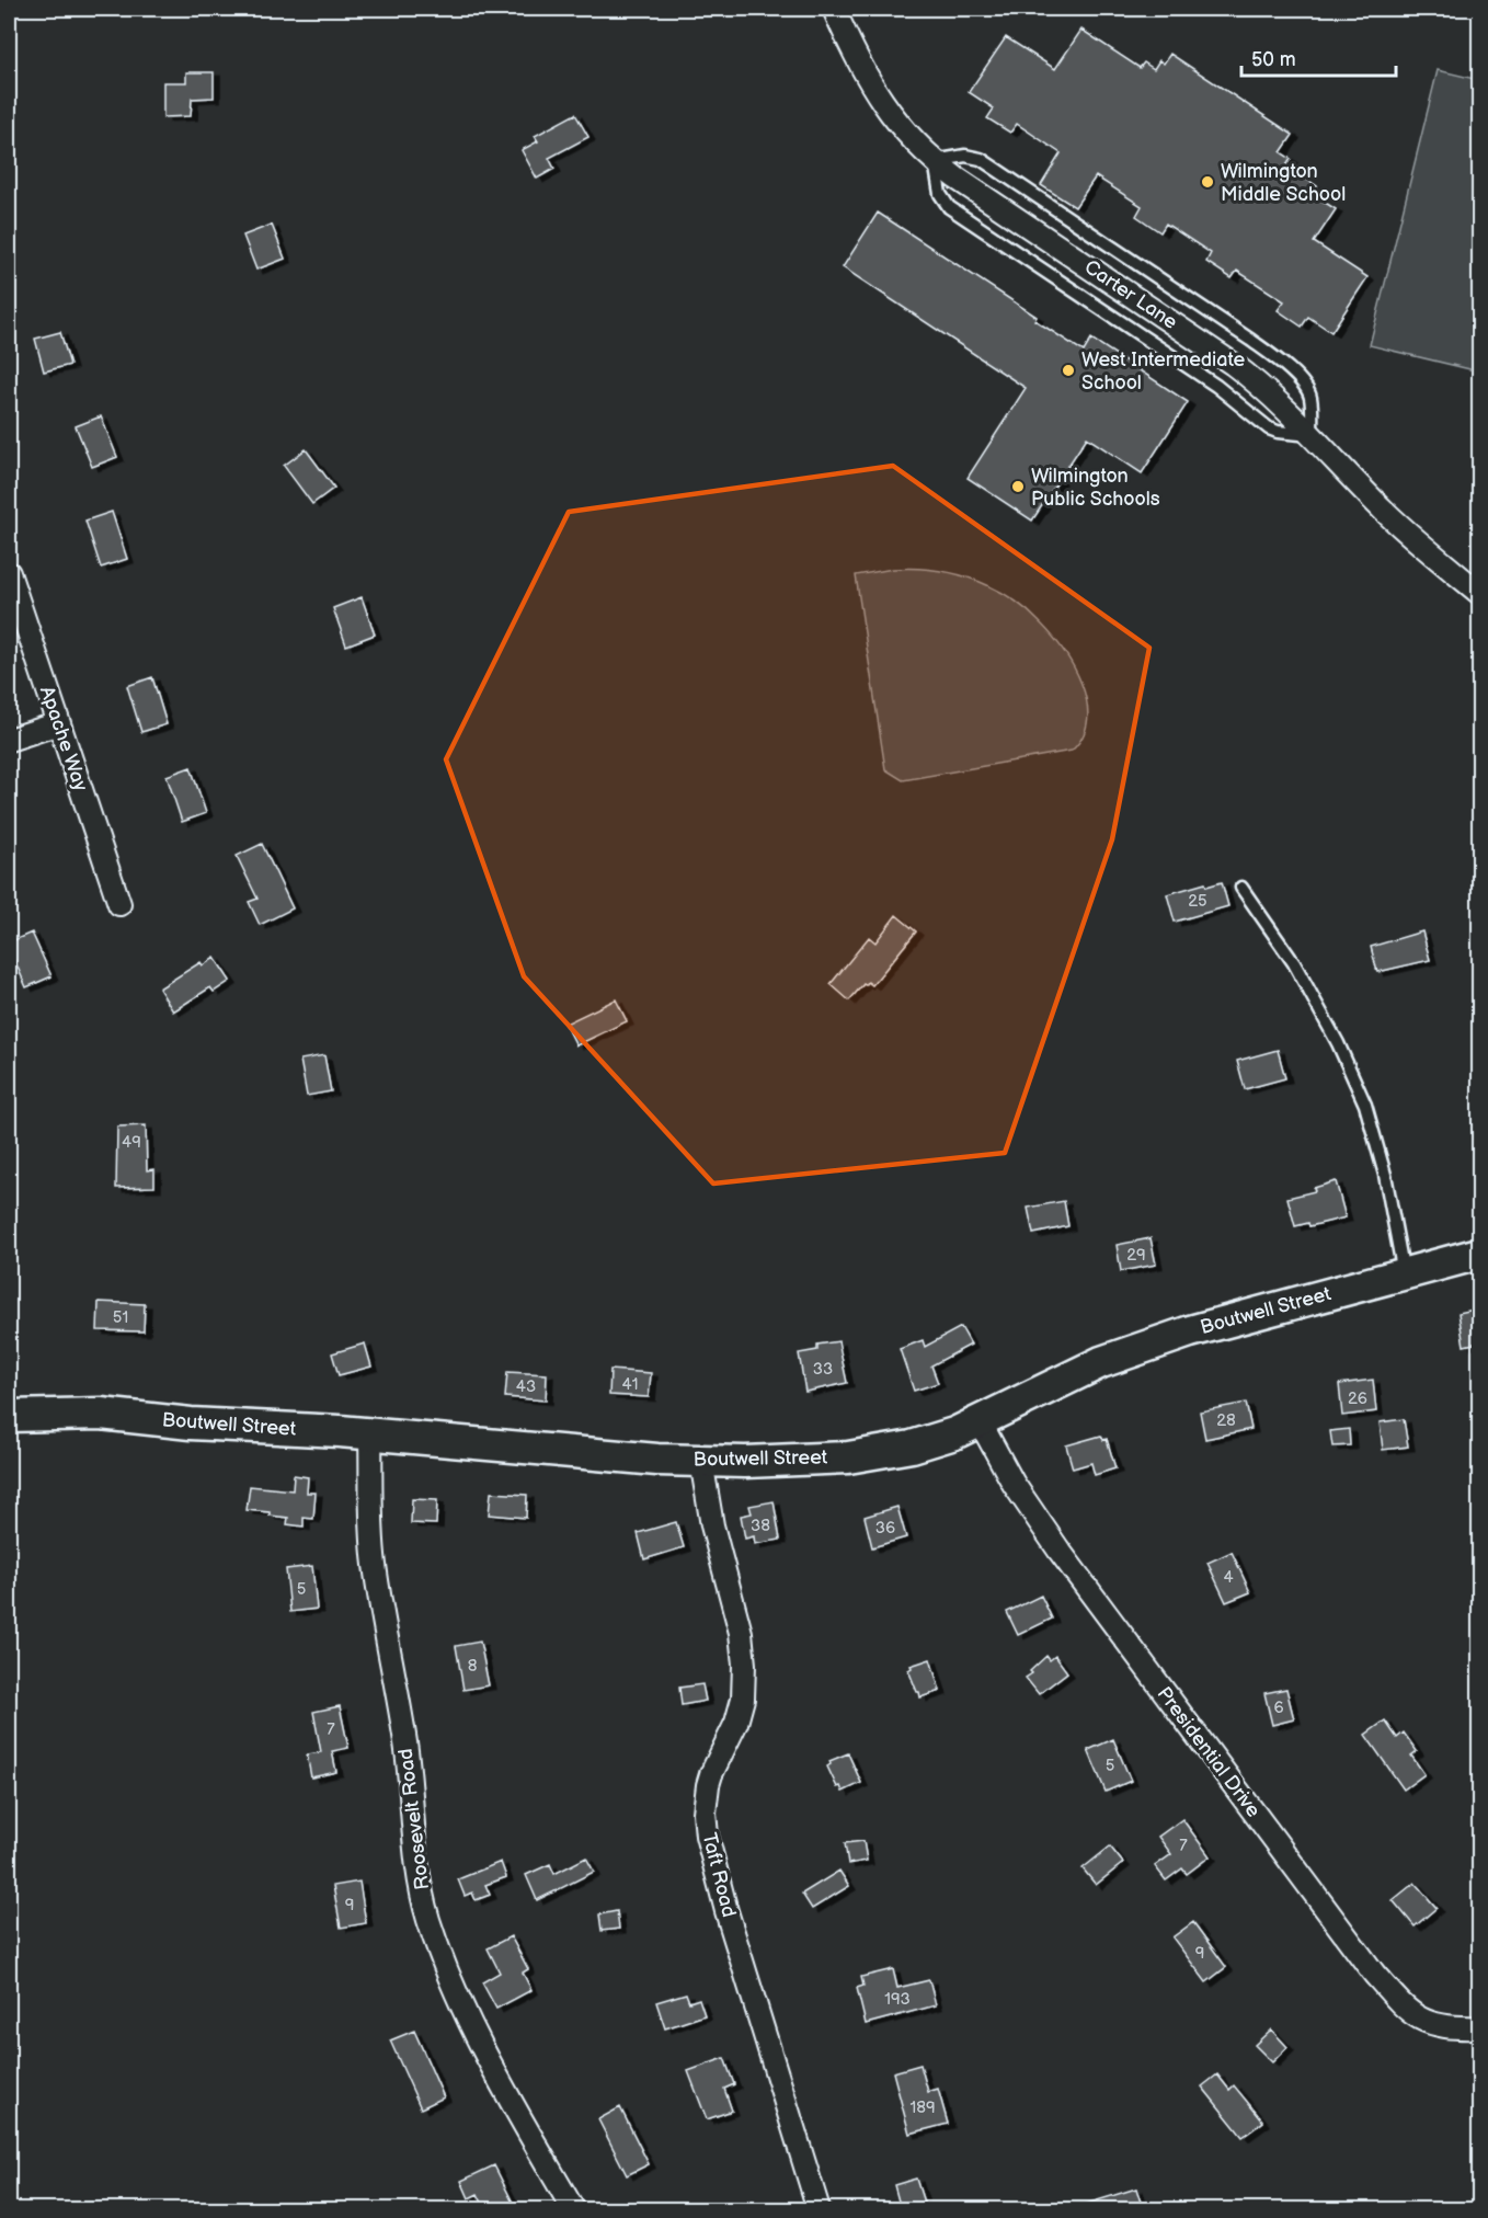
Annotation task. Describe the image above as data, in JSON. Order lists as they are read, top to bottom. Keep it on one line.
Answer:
{"streets":{"street":["Carter Lane","Apache Way","Boutwell Street","Presidential Drive","Roosevelt Road","Taft Road"]},"crossings":[["Boutwell Street","Presidential Drive"],["Boutwell Street","Roosevelt Road"],["Boutwell Street","Taft Road"]],"places":["Wilmington Middle School","West Intermediate School","Wilmington Public Schools"],"house_numbers":["25","49","29","51","33","41","43","26","28","38","36","4","5","8","6","7","5","7","9","9","193","189"],"scale_bar":"50 m"}
